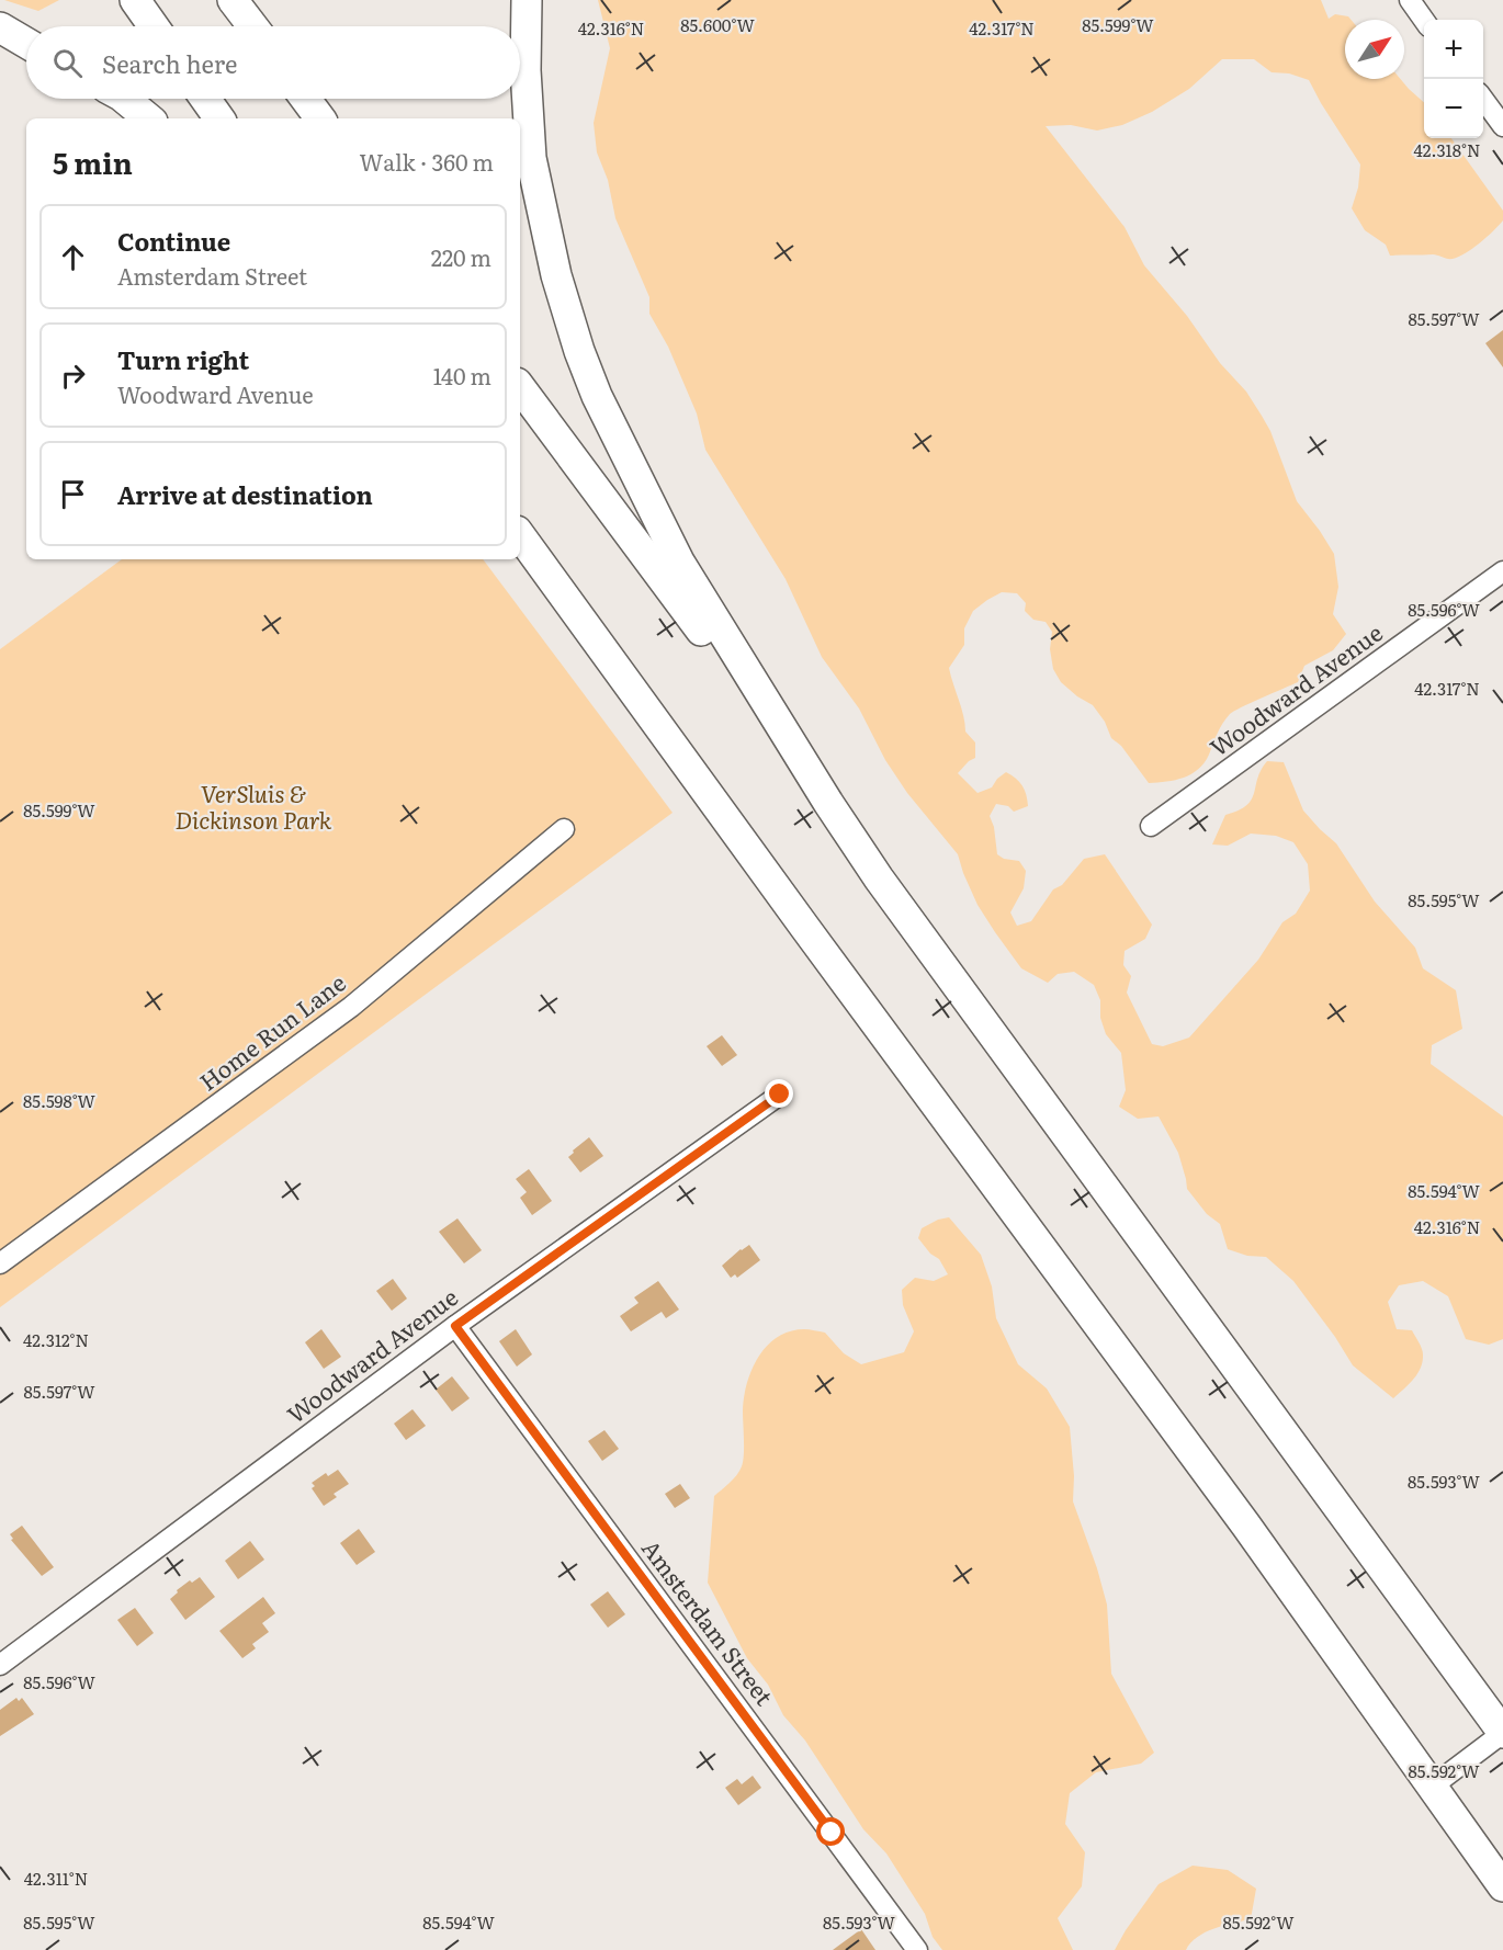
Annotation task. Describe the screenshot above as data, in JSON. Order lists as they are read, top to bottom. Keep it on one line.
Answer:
{"streets":{"street":["Woodward Avenue","Home Run Lane","Amsterdam Street"]},"crossings":[["Woodward Avenue","Amsterdam Street"]],"parks":["VerSluis & Dickinson Park"],"north":"top right","page":{"map_buttons":["+","−"],"search":"Search here","heading":["5 min","Walk · 360 m"],"list":[["Continue","Amsterdam Street","220 m"],["Turn right","Woodward Avenue","140 m"],"Arrive at destination"]},"coordinates":["85.600°W","85.599°W","42.316°N","42.317°N","42.318°N","85.597°W","85.596°W","85.595°W","85.598°W","85.594°W","42.312°N","85.593°W","85.592°W","42.311°N"]}
